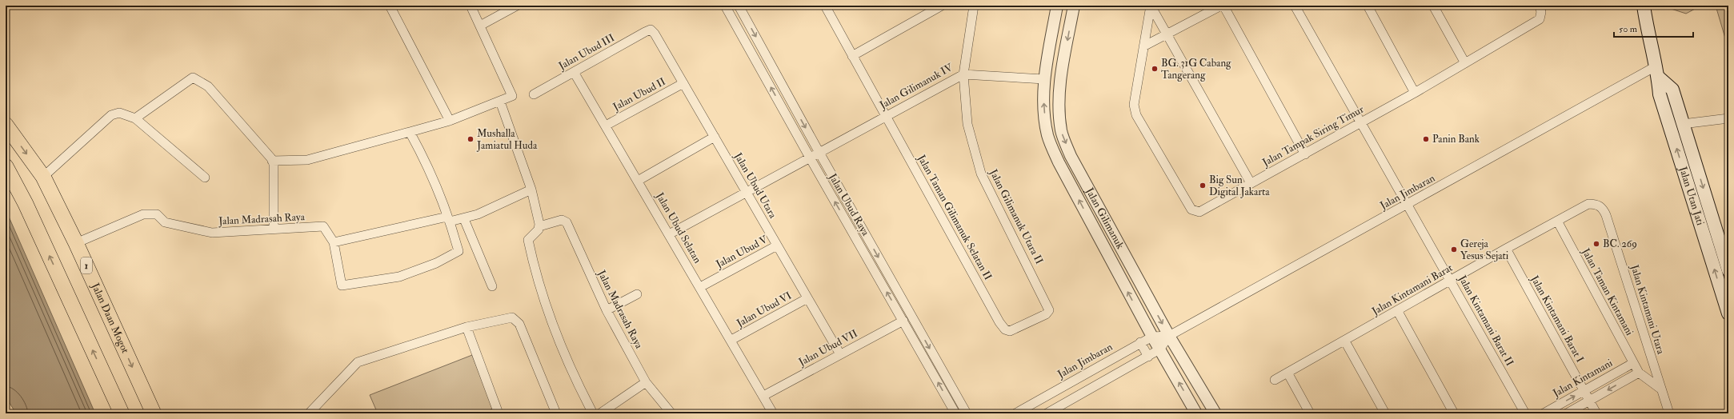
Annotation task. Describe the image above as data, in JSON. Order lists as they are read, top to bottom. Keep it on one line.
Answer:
{"streets":{"highway":["1","Jalan Daan Mogot"],"main road":["Jalan Utan Jati"],"street":["Jalan Ubud III","Jalan Gilimanuk IV","Jalan Ubud II","Jalan Tampak Siring Timur","Jalan Ubud Utara","Jalan Jimbaran","Jalan Ubud Raya","Jalan Gilimanuk Utara II","Jalan Taman Gilimanuk Selatan II","Jalan Gilimanuk","Jalan Madrasah Raya","Jalan Ubud Selatan","Jalan Ubud V","Jalan Kintamani Barat","Jalan Taman Kintamani","Jalan Ubud VI","Jalan Kintamani Utara","Jalan Kintamani Barat I","Jalan Kintamani Barat II","Jalan Ubud VII","Jalan Kintamani"]},"crossings":[["Jalan Ubud III","Jalan Ubud Utara"],["Jalan Ubud III","Jalan Ubud Selatan"],["Jalan Gilimanuk IV","Jalan Ubud Utara"],["Jalan Gilimanuk IV","Jalan Ubud Raya"],["Jalan Gilimanuk IV","Jalan Gilimanuk Utara II"],["Jalan Gilimanuk IV","Jalan Taman Gilimanuk Selatan II"],["Jalan Gilimanuk IV","Jalan Gilimanuk"],["Jalan Gilimanuk IV","Jalan Ubud Selatan"],["Jalan Ubud II","Jalan Ubud Utara"],["Jalan Ubud II","Jalan Ubud Selatan"],["Jalan Tampak Siring Timur","Jalan Kintamani Barat II"],["Jalan Ubud Utara","Jalan Ubud V"],["Jalan Ubud Utara","Jalan Ubud VI"],["Jalan Ubud Utara","Jalan Ubud VII"],["Jalan Jimbaran","Jalan Utan Jati"],["Jalan Jimbaran","Jalan Gilimanuk"],["Jalan Jimbaran","Jalan Kintamani Barat II"],["Jalan Ubud Raya","Jalan Ubud VII"],["Jalan Gilimanuk Utara II","Jalan Taman Gilimanuk Selatan II"],["Jalan Madrasah Raya","Jalan Daan Mogot"],["Jalan Ubud Selatan","Jalan Ubud V"],["Jalan Ubud Selatan","Jalan Ubud VI"],["Jalan Ubud Selatan","Jalan Ubud VII"],["Jalan Kintamani Barat","Jalan Taman Kintamani"],["Jalan Kintamani Barat","Jalan Kintamani Utara"],["Jalan Kintamani Barat","Jalan Kintamani Barat I"],["Jalan Kintamani Barat","Jalan Kintamani Barat II"],["Jalan Taman Kintamani","Jalan Kintamani"],["Jalan Kintamani Barat I","Jalan Kintamani"]],"places":["BG. 31G Cabang Tangerang","Mushalla Jamiatul Huda","Panin Bank","Big Sun Digital Jakarta","BC. 269","Gereja Yesus Sejati"],"scale_bar":"50 m"}
